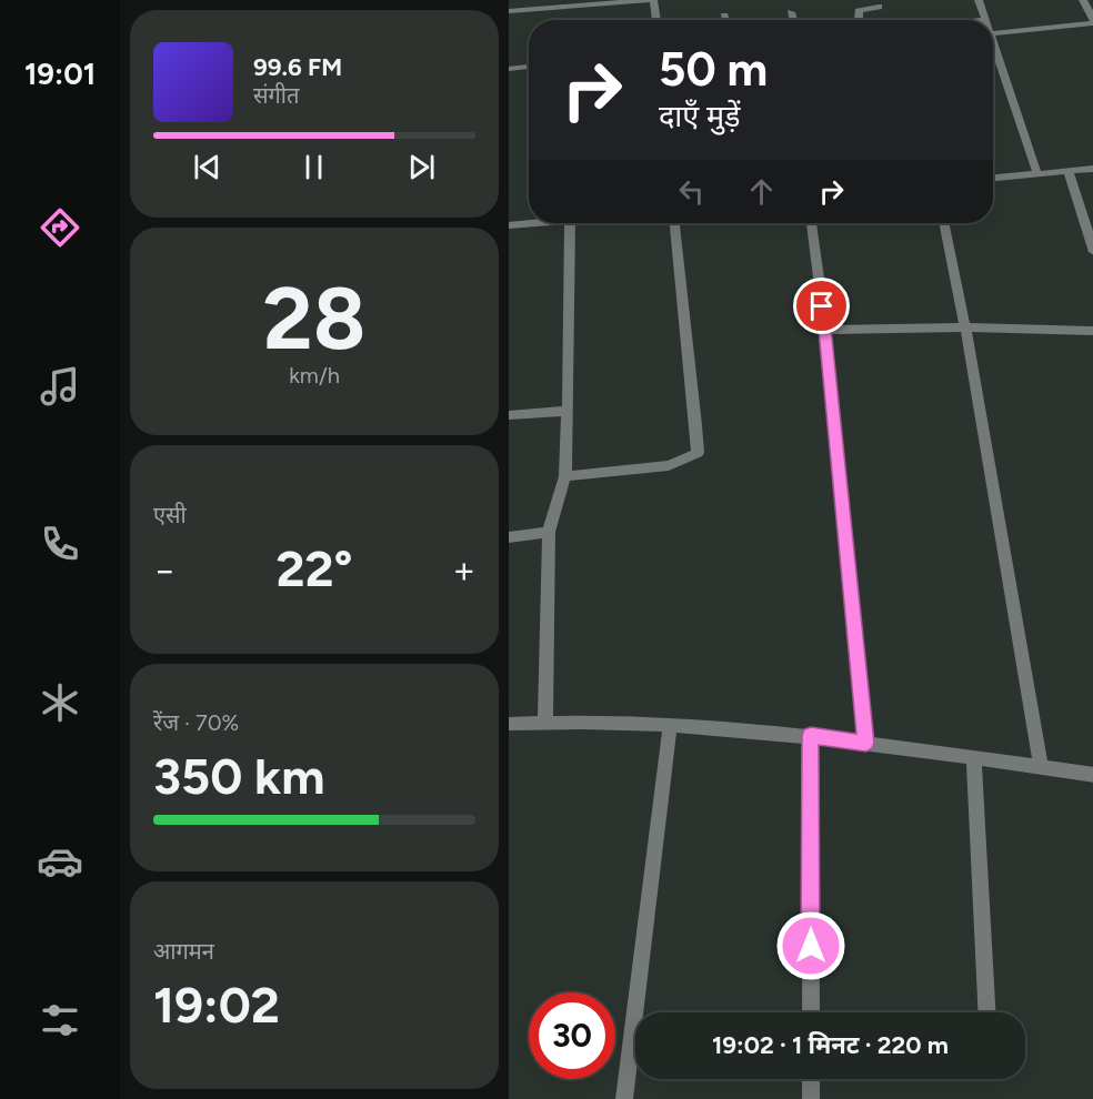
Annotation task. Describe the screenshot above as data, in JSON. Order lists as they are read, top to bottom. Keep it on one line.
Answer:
{"page":{"tabs":"19:01","turn":["50 m","दाएँ मुड़ें"],"song":["99.6 FM","संगीत"],"tile":[["28","km/h"],"एसी",["रेंज · 70%","350 km"],["आगमन","19:02"]],"heat":["−","22°","+"],"limit":"30","trip":"19:02 · 1 मिनट · 220 m"}}
